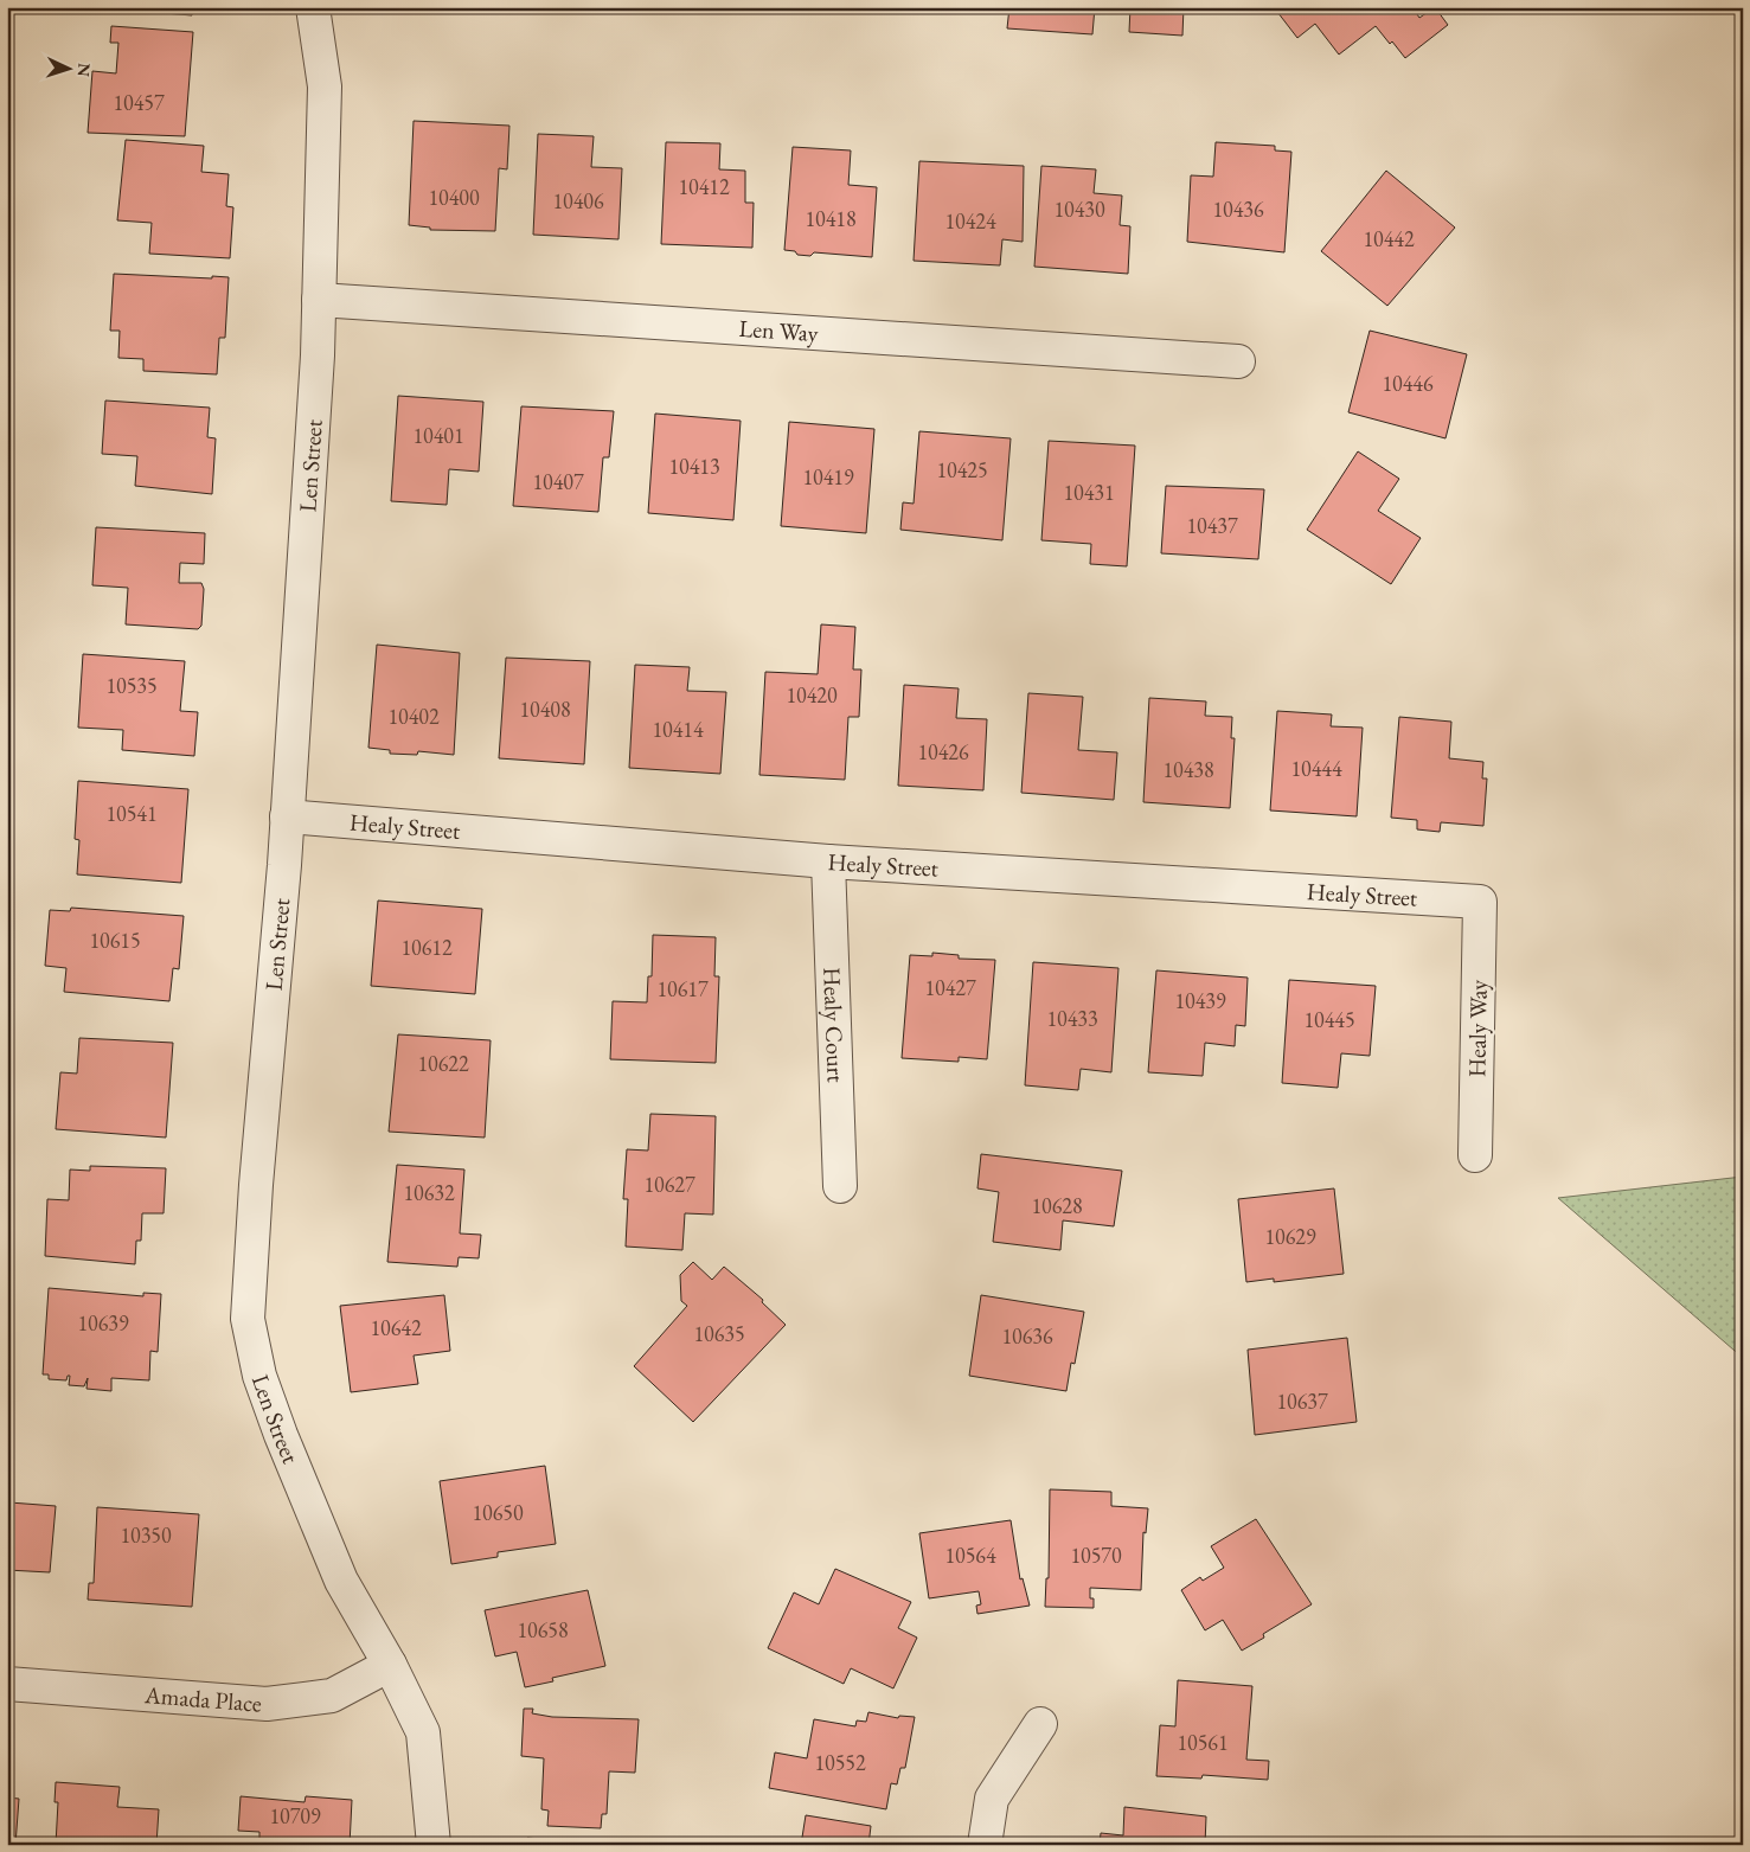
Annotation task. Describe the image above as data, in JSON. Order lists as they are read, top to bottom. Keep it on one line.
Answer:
{"streets":{"street":["Len Way","Len Street","Healy Street","Healy Court","Healy Way","Amada Place"]},"crossings":[["Len Way","Len Street"],["Len Street","Healy Street"],["Len Street","Amada Place"],["Healy Street","Healy Court"],["Healy Street","Healy Way"]],"house_numbers":["10457","10412","10400","10406","10430","10436","10418","10424","10442","10446","10401","10413","10425","10419","10407","10431","10437","10535","10420","10408","10402","10414","10426","10444","10438","10541","10615","10612","10427","10617","10439","10433","10445","10622","10627","10632","10628","10629","10639","10642","10635","10636","10637","10650","10350","10564","10570","10658","10561","10552","10709"],"north":"right"}
